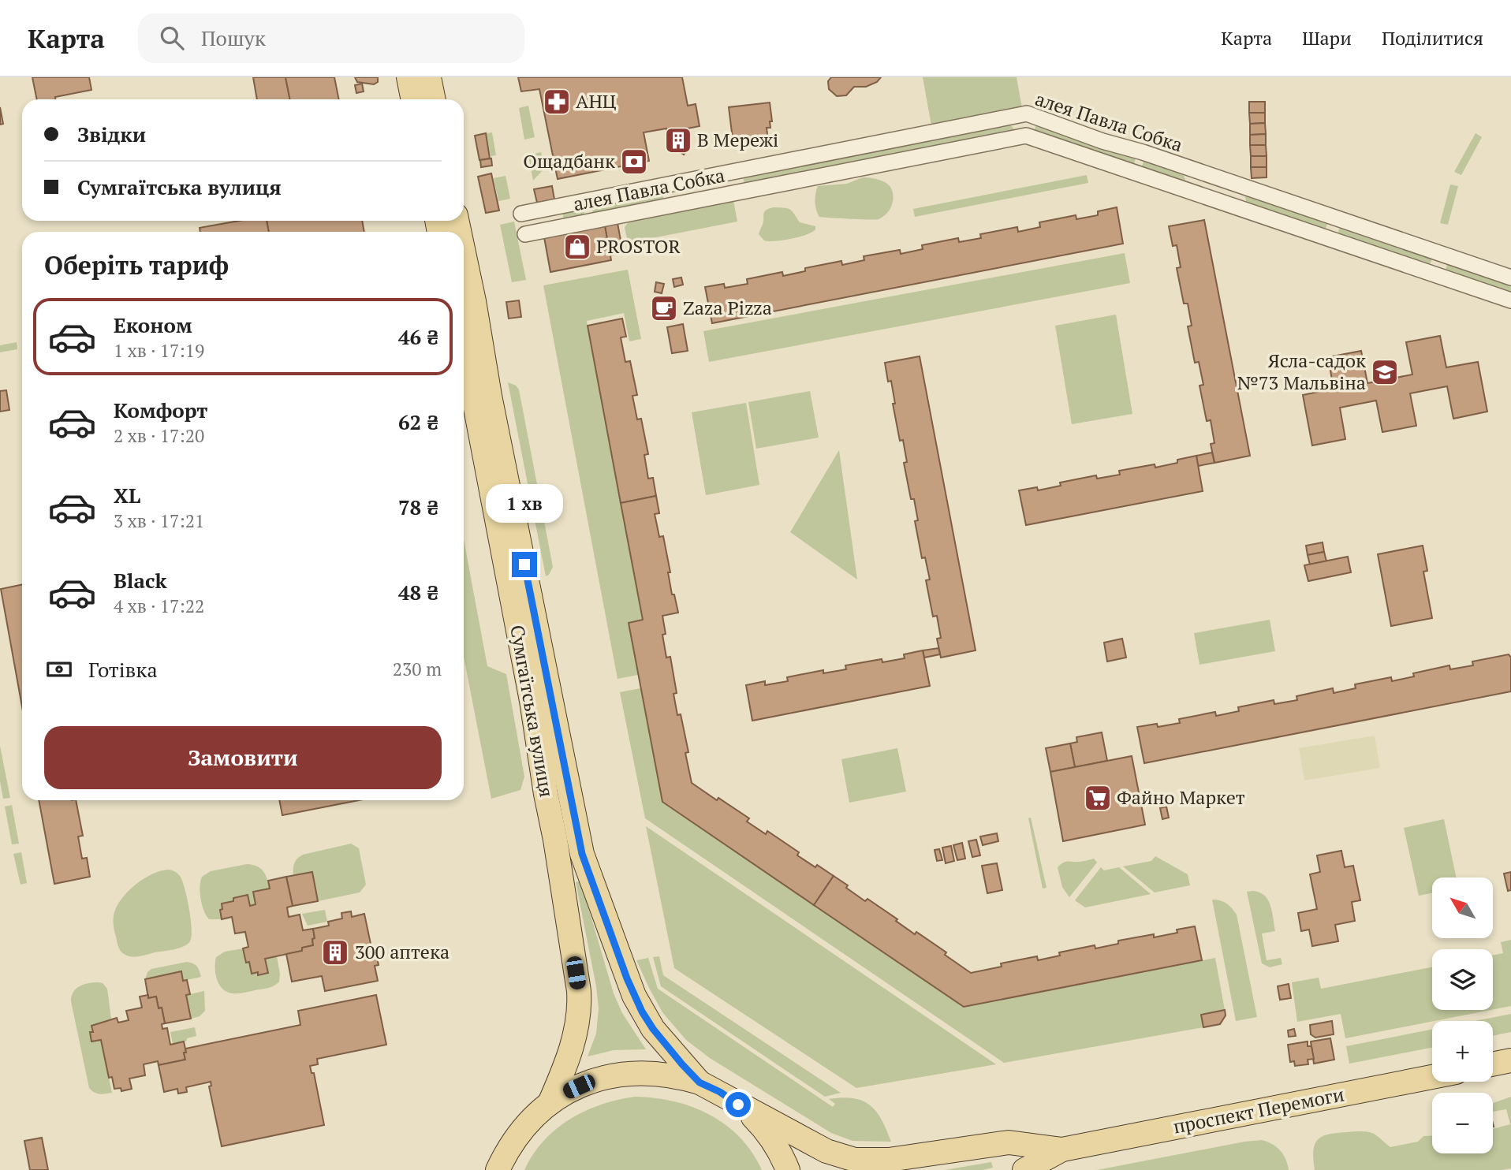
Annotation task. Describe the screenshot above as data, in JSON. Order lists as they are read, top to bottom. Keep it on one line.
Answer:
{"streets":{"main road":["Сумгаїтська вулиця","проспект Перемоги"],"street":["алея Павла Собка"]},"places":{"pharmacy":["АНЦ"],"building":["В Мережі","300 аптека"],"bank":["Ощадбанк"],"shop":["PROSTOR"],"cafe":["Zaza Pizza"],"school or university":["Ясла-садок №73 Мальвіна"],"supermarket":["Файно Маркет"]},"north":"top left","page":{"header":"Карта","search":"Пошук","nav":["Карта","Шари","Поділитися"],"banner":["Звідки","Сумгаїтська вулиця"],"heading":"Оберіть тариф","list":[{"name":"Економ","note":"1 хв · 17:19","value":"46 ₴"},{"name":"Комфорт","note":"2 хв · 17:20","value":"62 ₴"},{"name":"XL","note":"3 хв · 17:21","value":"78 ₴"},{"name":"Black","note":"4 хв · 17:22","value":"48 ₴"}],"bubble":"1 хв","pay":["Готівка","230 m"],"buttons":"Замовити","map_buttons":["+","−"]}}
